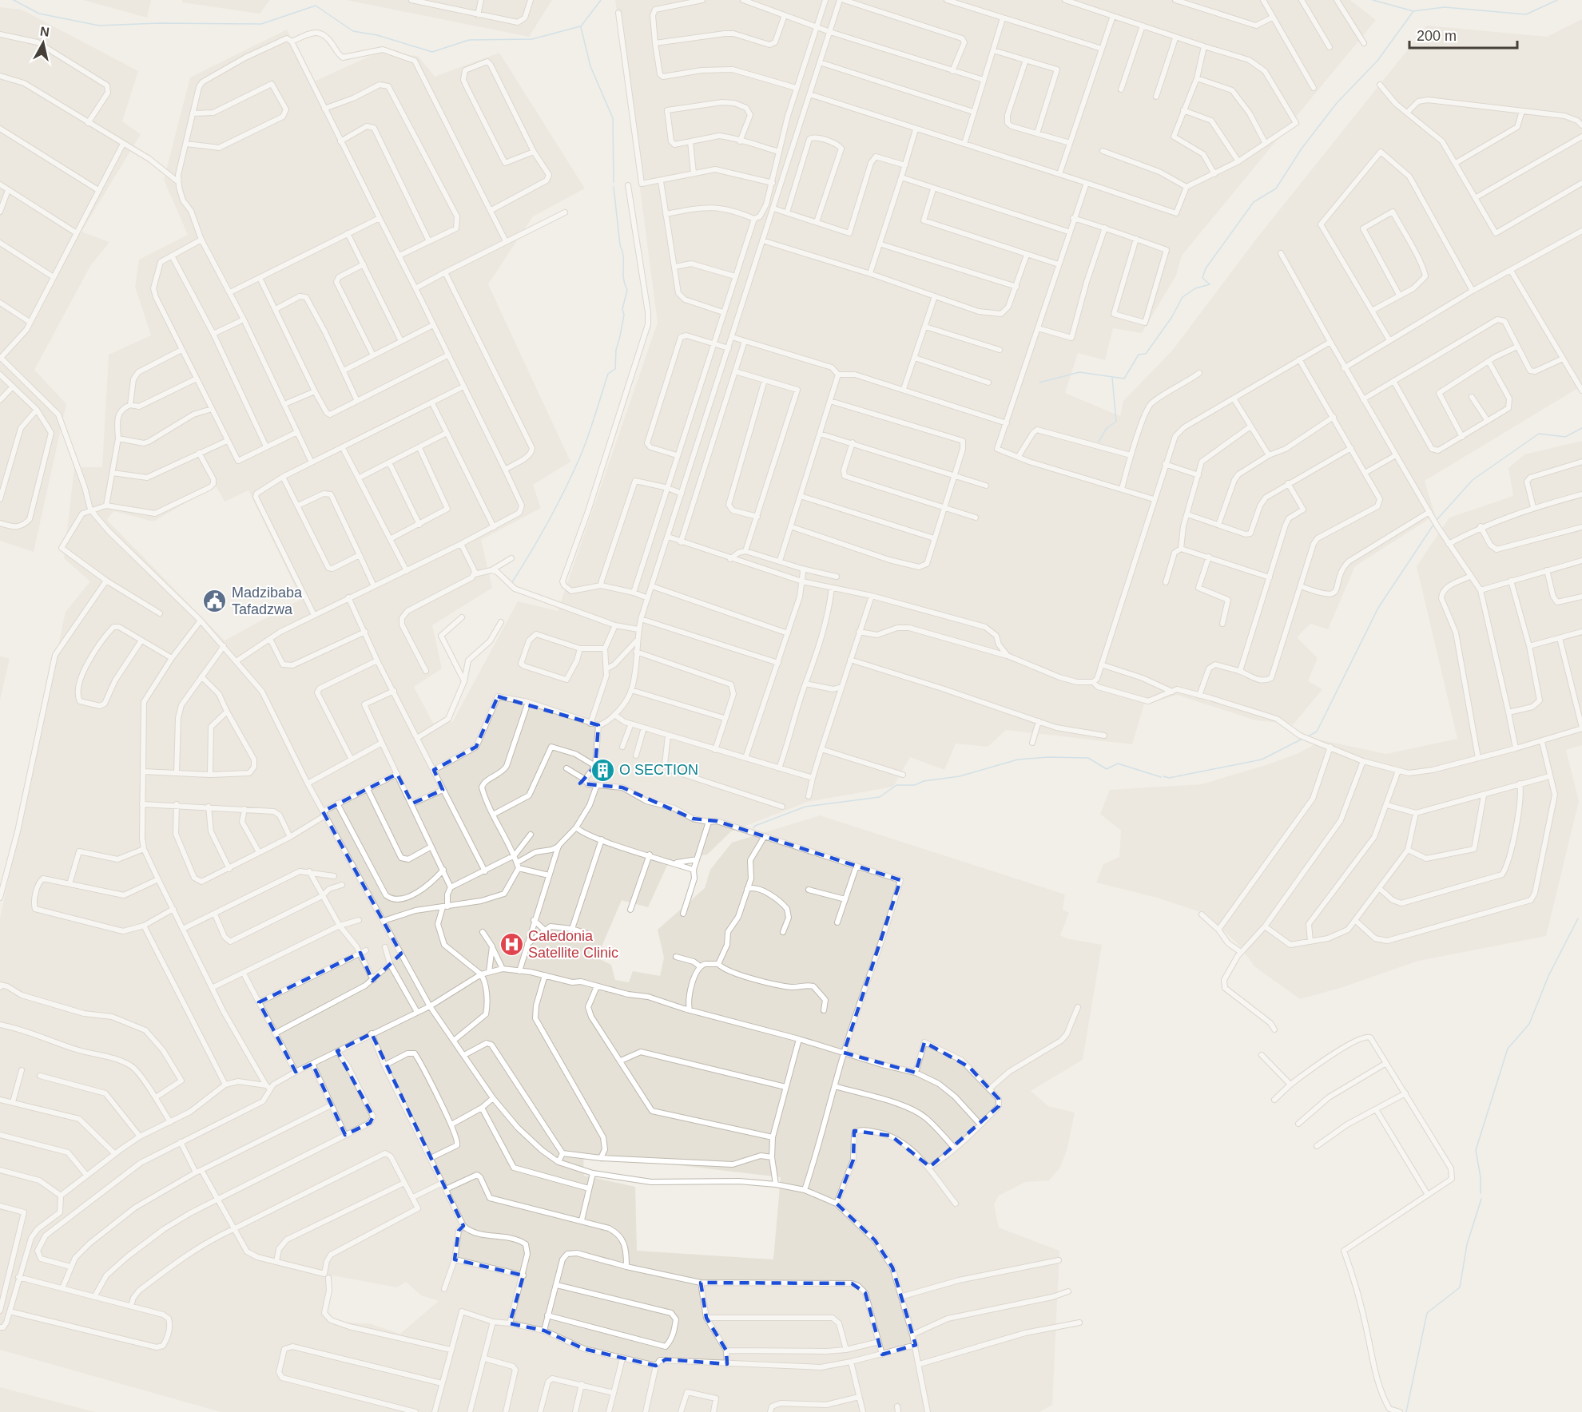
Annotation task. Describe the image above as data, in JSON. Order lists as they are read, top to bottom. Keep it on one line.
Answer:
{"places":{"public building":["Madzibaba Tafadzwa"],"building":["O SECTION"],"hospital":["Caledonia Satellite Clinic"]},"scale_bar":"200 m","north":"top"}
